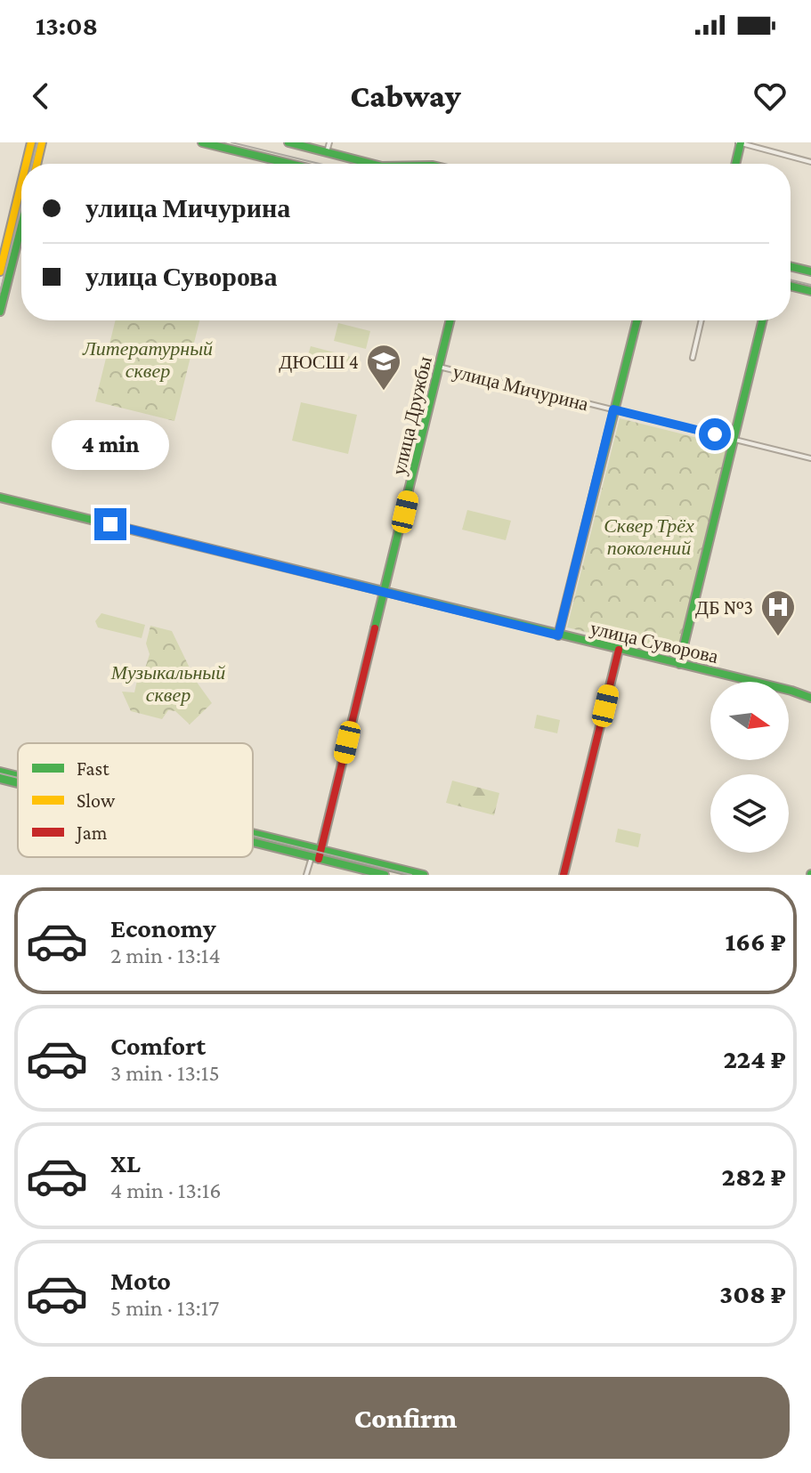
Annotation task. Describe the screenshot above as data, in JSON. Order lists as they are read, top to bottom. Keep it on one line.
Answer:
{"streets":{"main road":["улица Дружбы","улица Суворова"],"street":["улица Мичурина"]},"crossings":[["улица Мичурина","улица Дружбы"],["улица Дружбы","улица Суворова"]],"parks":["Литературный сквер","Сквер Трёх поколений","Музыкальный сквер"],"places":{"school or university":["ДЮСШ 4"],"hospital":["ДБ №3"]},"legend":["Fast","Slow","Jam"],"north":"right","page":{"status":"13:08","header":"Cabway","banner":["улица Мичурина","улица Суворова"],"bubble":"4 min","list":[{"name":"Economy","note":"2 min · 13:14","value":"166 ₽"},{"name":"Comfort","note":"3 min · 13:15","value":"224 ₽"},{"name":"XL","note":"4 min · 13:16","value":"282 ₽"},{"name":"Moto","note":"5 min · 13:17","value":"308 ₽"}],"buttons":"Confirm"}}
